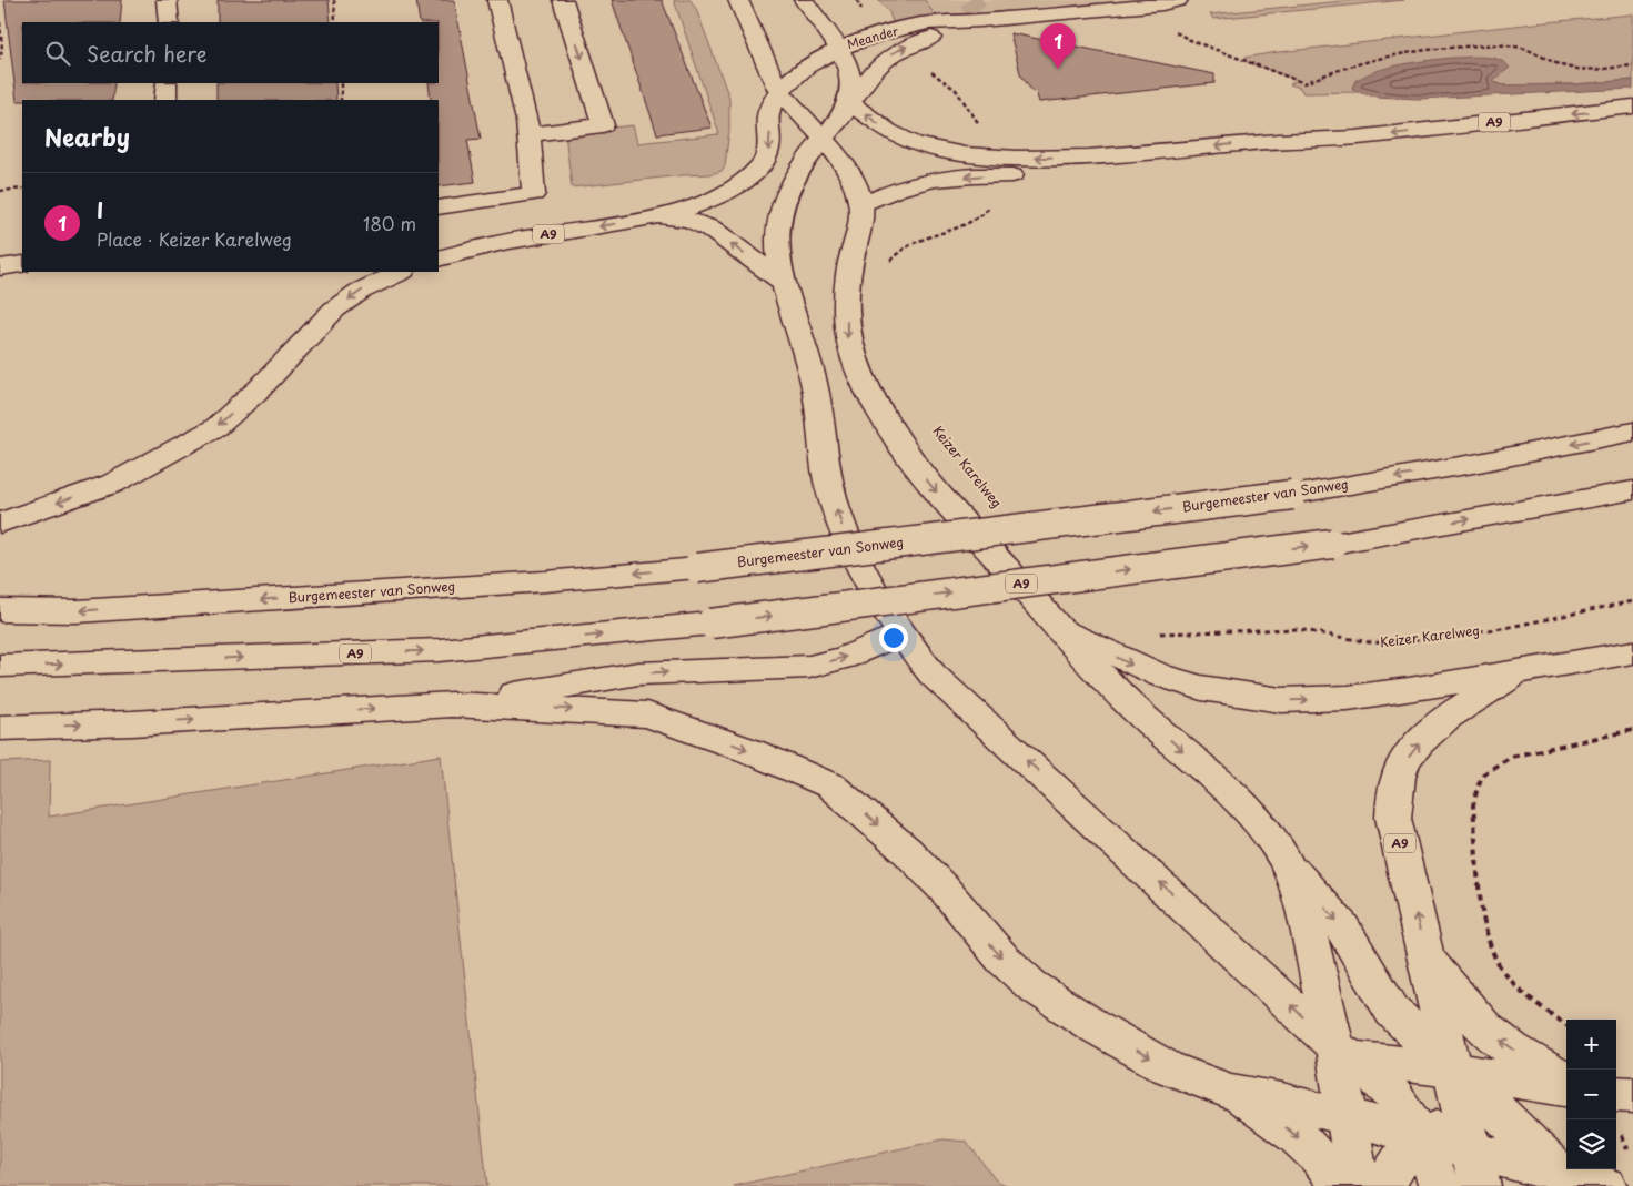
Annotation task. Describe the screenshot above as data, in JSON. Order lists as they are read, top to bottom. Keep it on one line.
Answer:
{"streets":{"main road":["Meander","A9","Burgemeester van Sonweg"],"path":["Keizer Karelweg"]},"crossings":[["Meander","A9"]],"page":{"search":"Search here","pins":"1","heading":"Nearby","list":[{"mark":"1","name":"I","note":"Place · Keizer Karelweg","value":"180 m"}],"map_buttons":["+","−"]}}
